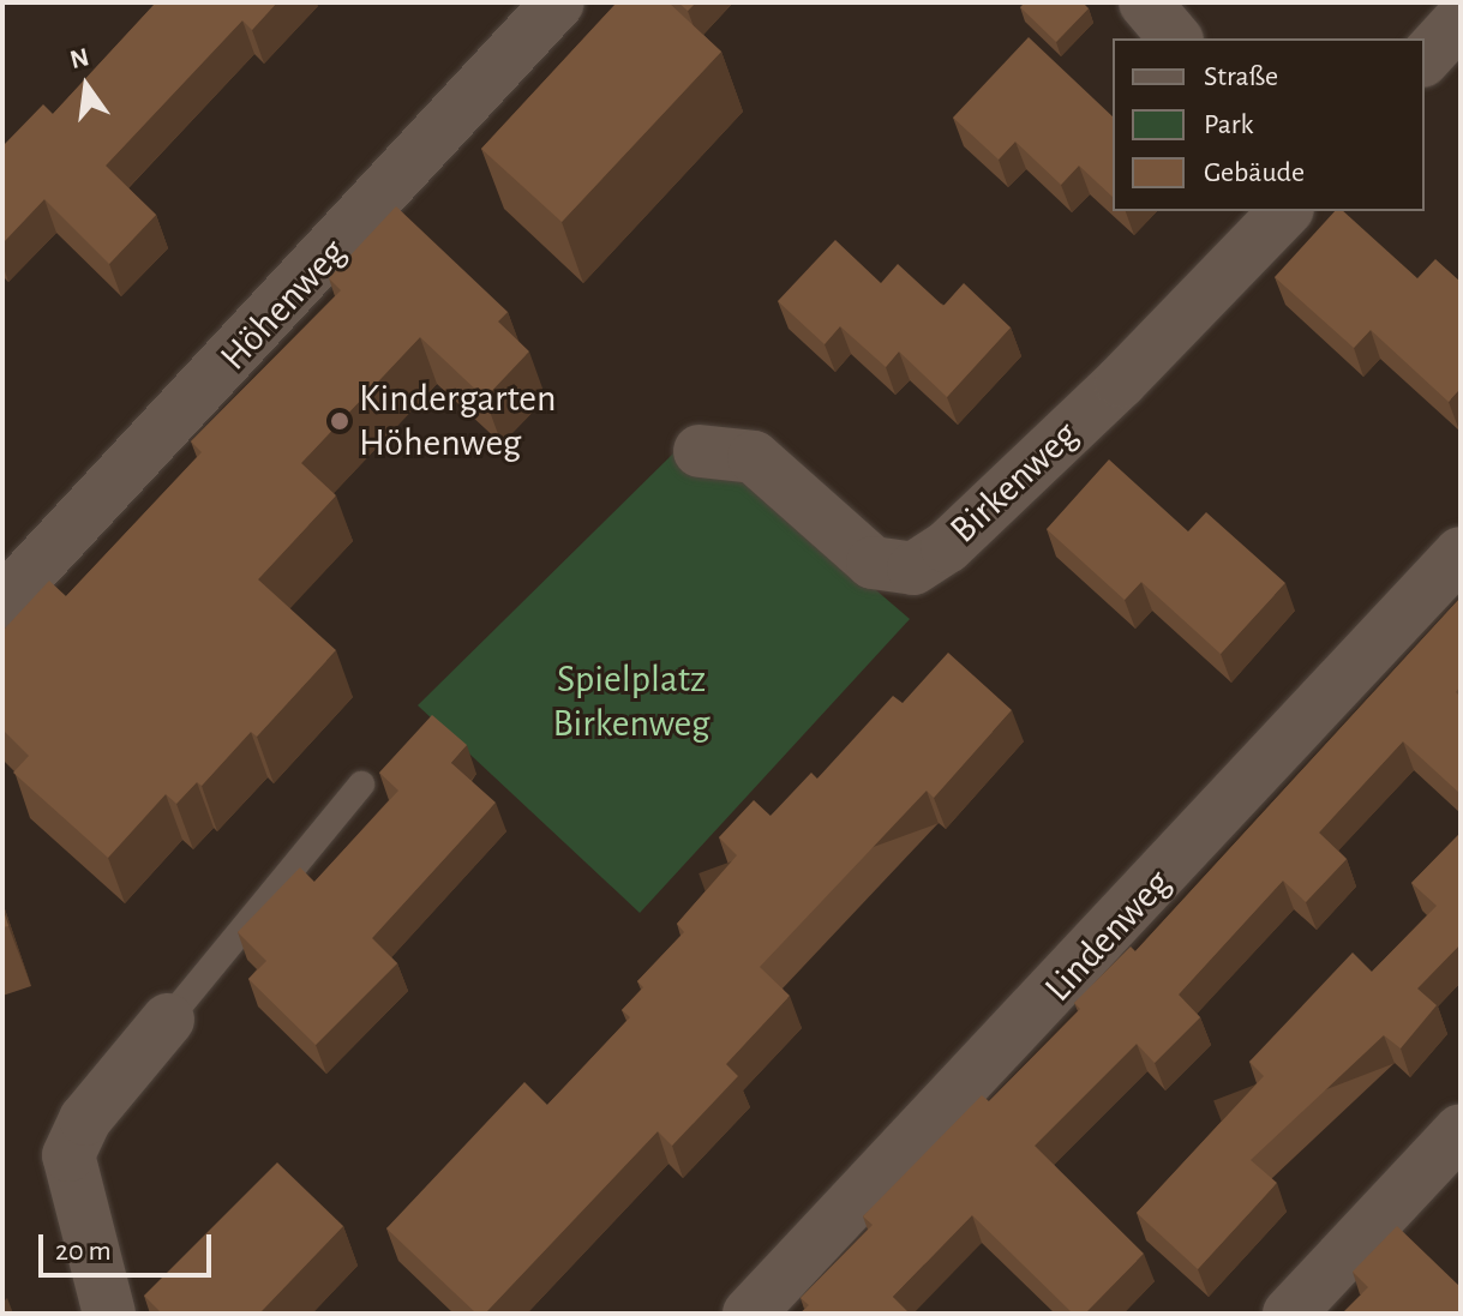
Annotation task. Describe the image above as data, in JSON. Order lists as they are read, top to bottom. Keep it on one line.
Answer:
{"streets":{"street":["Höhenweg","Birkenweg","Lindenweg"]},"parks":["Spielplatz Birkenweg"],"places":["Kindergarten Höhenweg"],"legend":["Straße","Park","Gebäude"],"scale_bar":"20 m","north":"top"}
